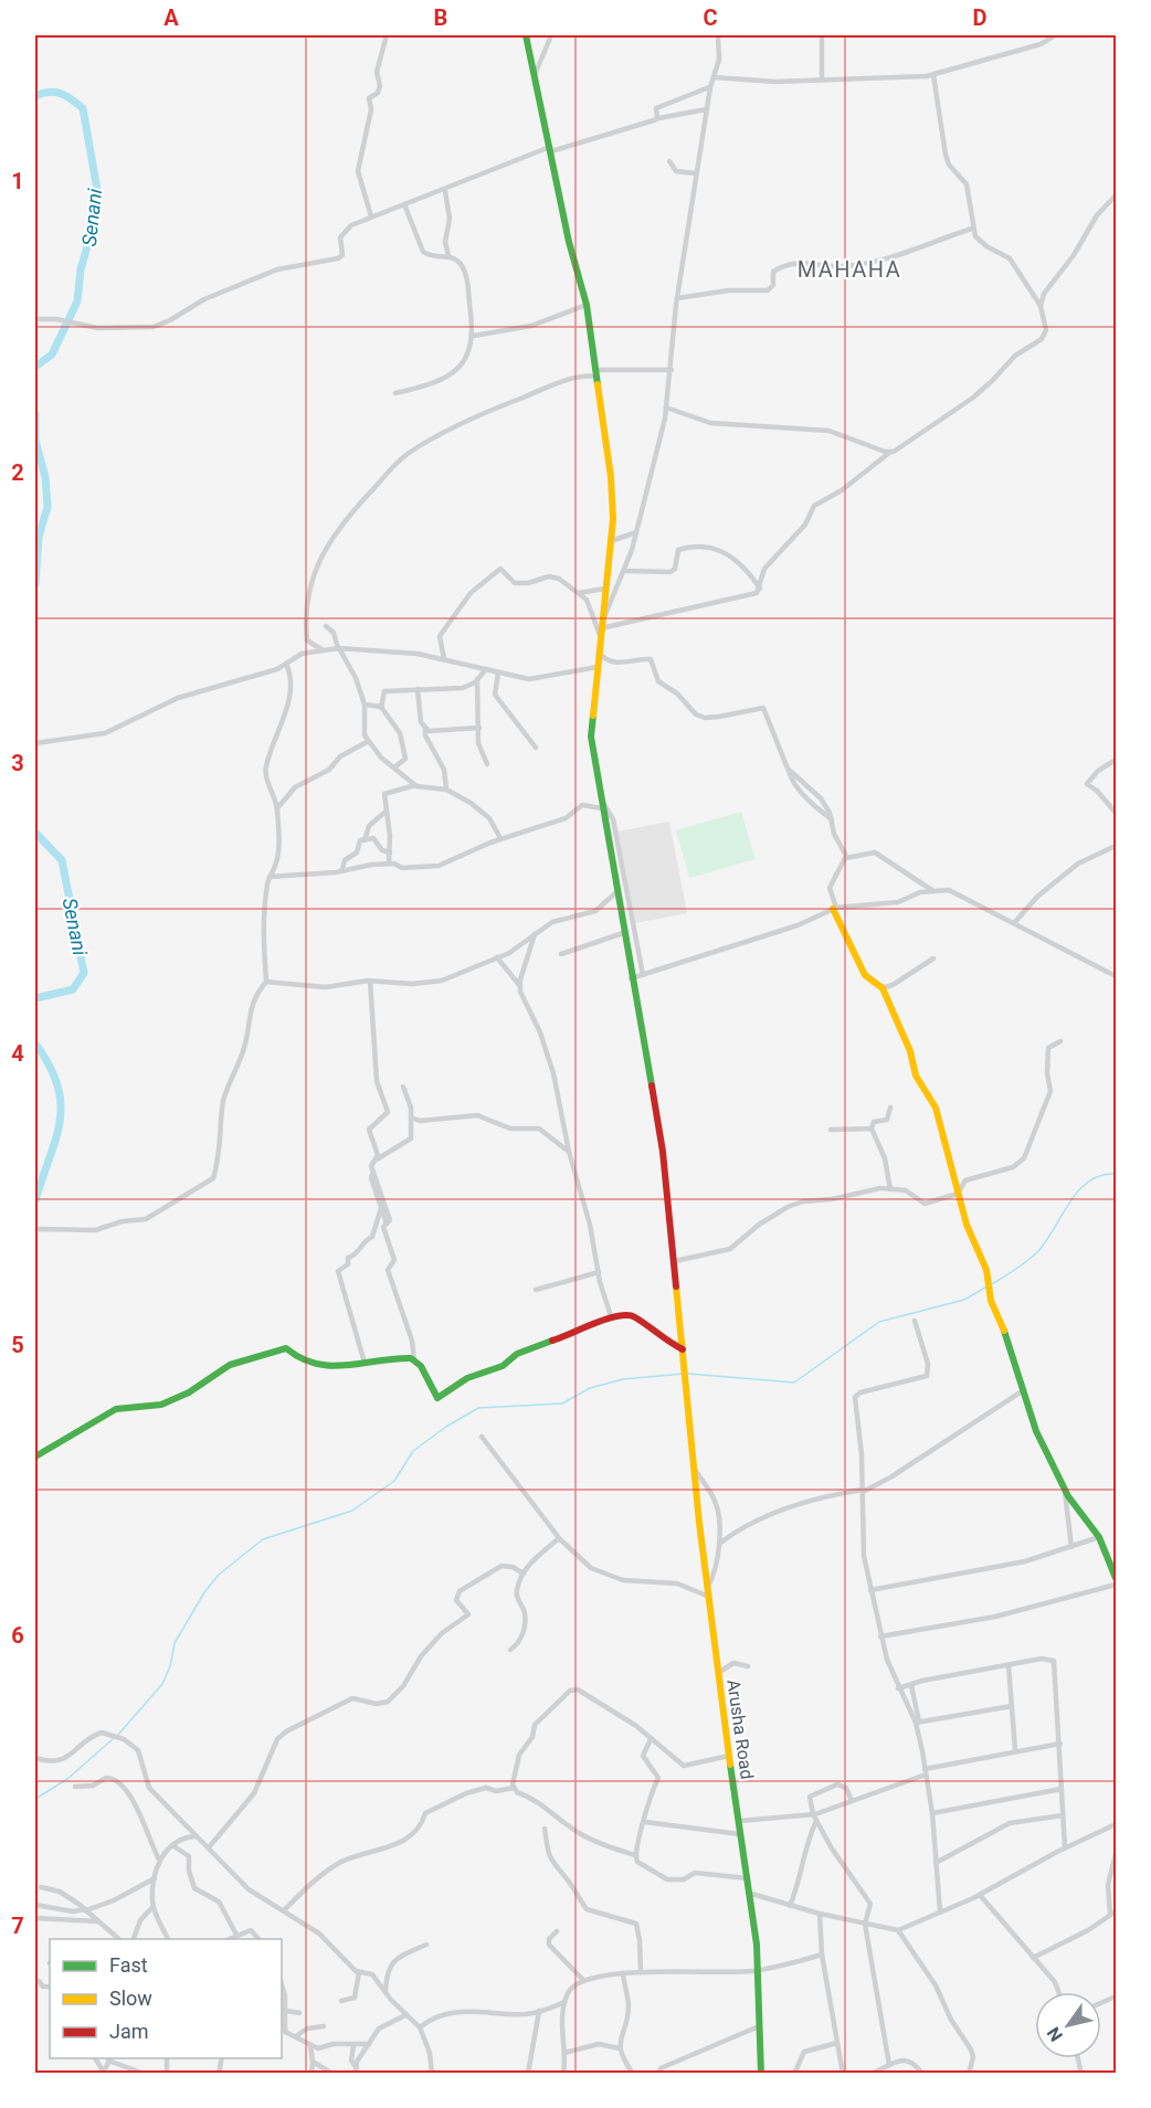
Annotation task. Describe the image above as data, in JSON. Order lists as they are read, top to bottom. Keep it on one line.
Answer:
{"streets":{"main road":["Arusha Road"]},"districts":["MAHAHA"],"water":["Senani"],"legend":["Fast","Slow","Jam"],"north":"bottom left","grid":{"columns":["A","B","C","D"],"rows":["1","2","3","4","5","6","7"]}}
